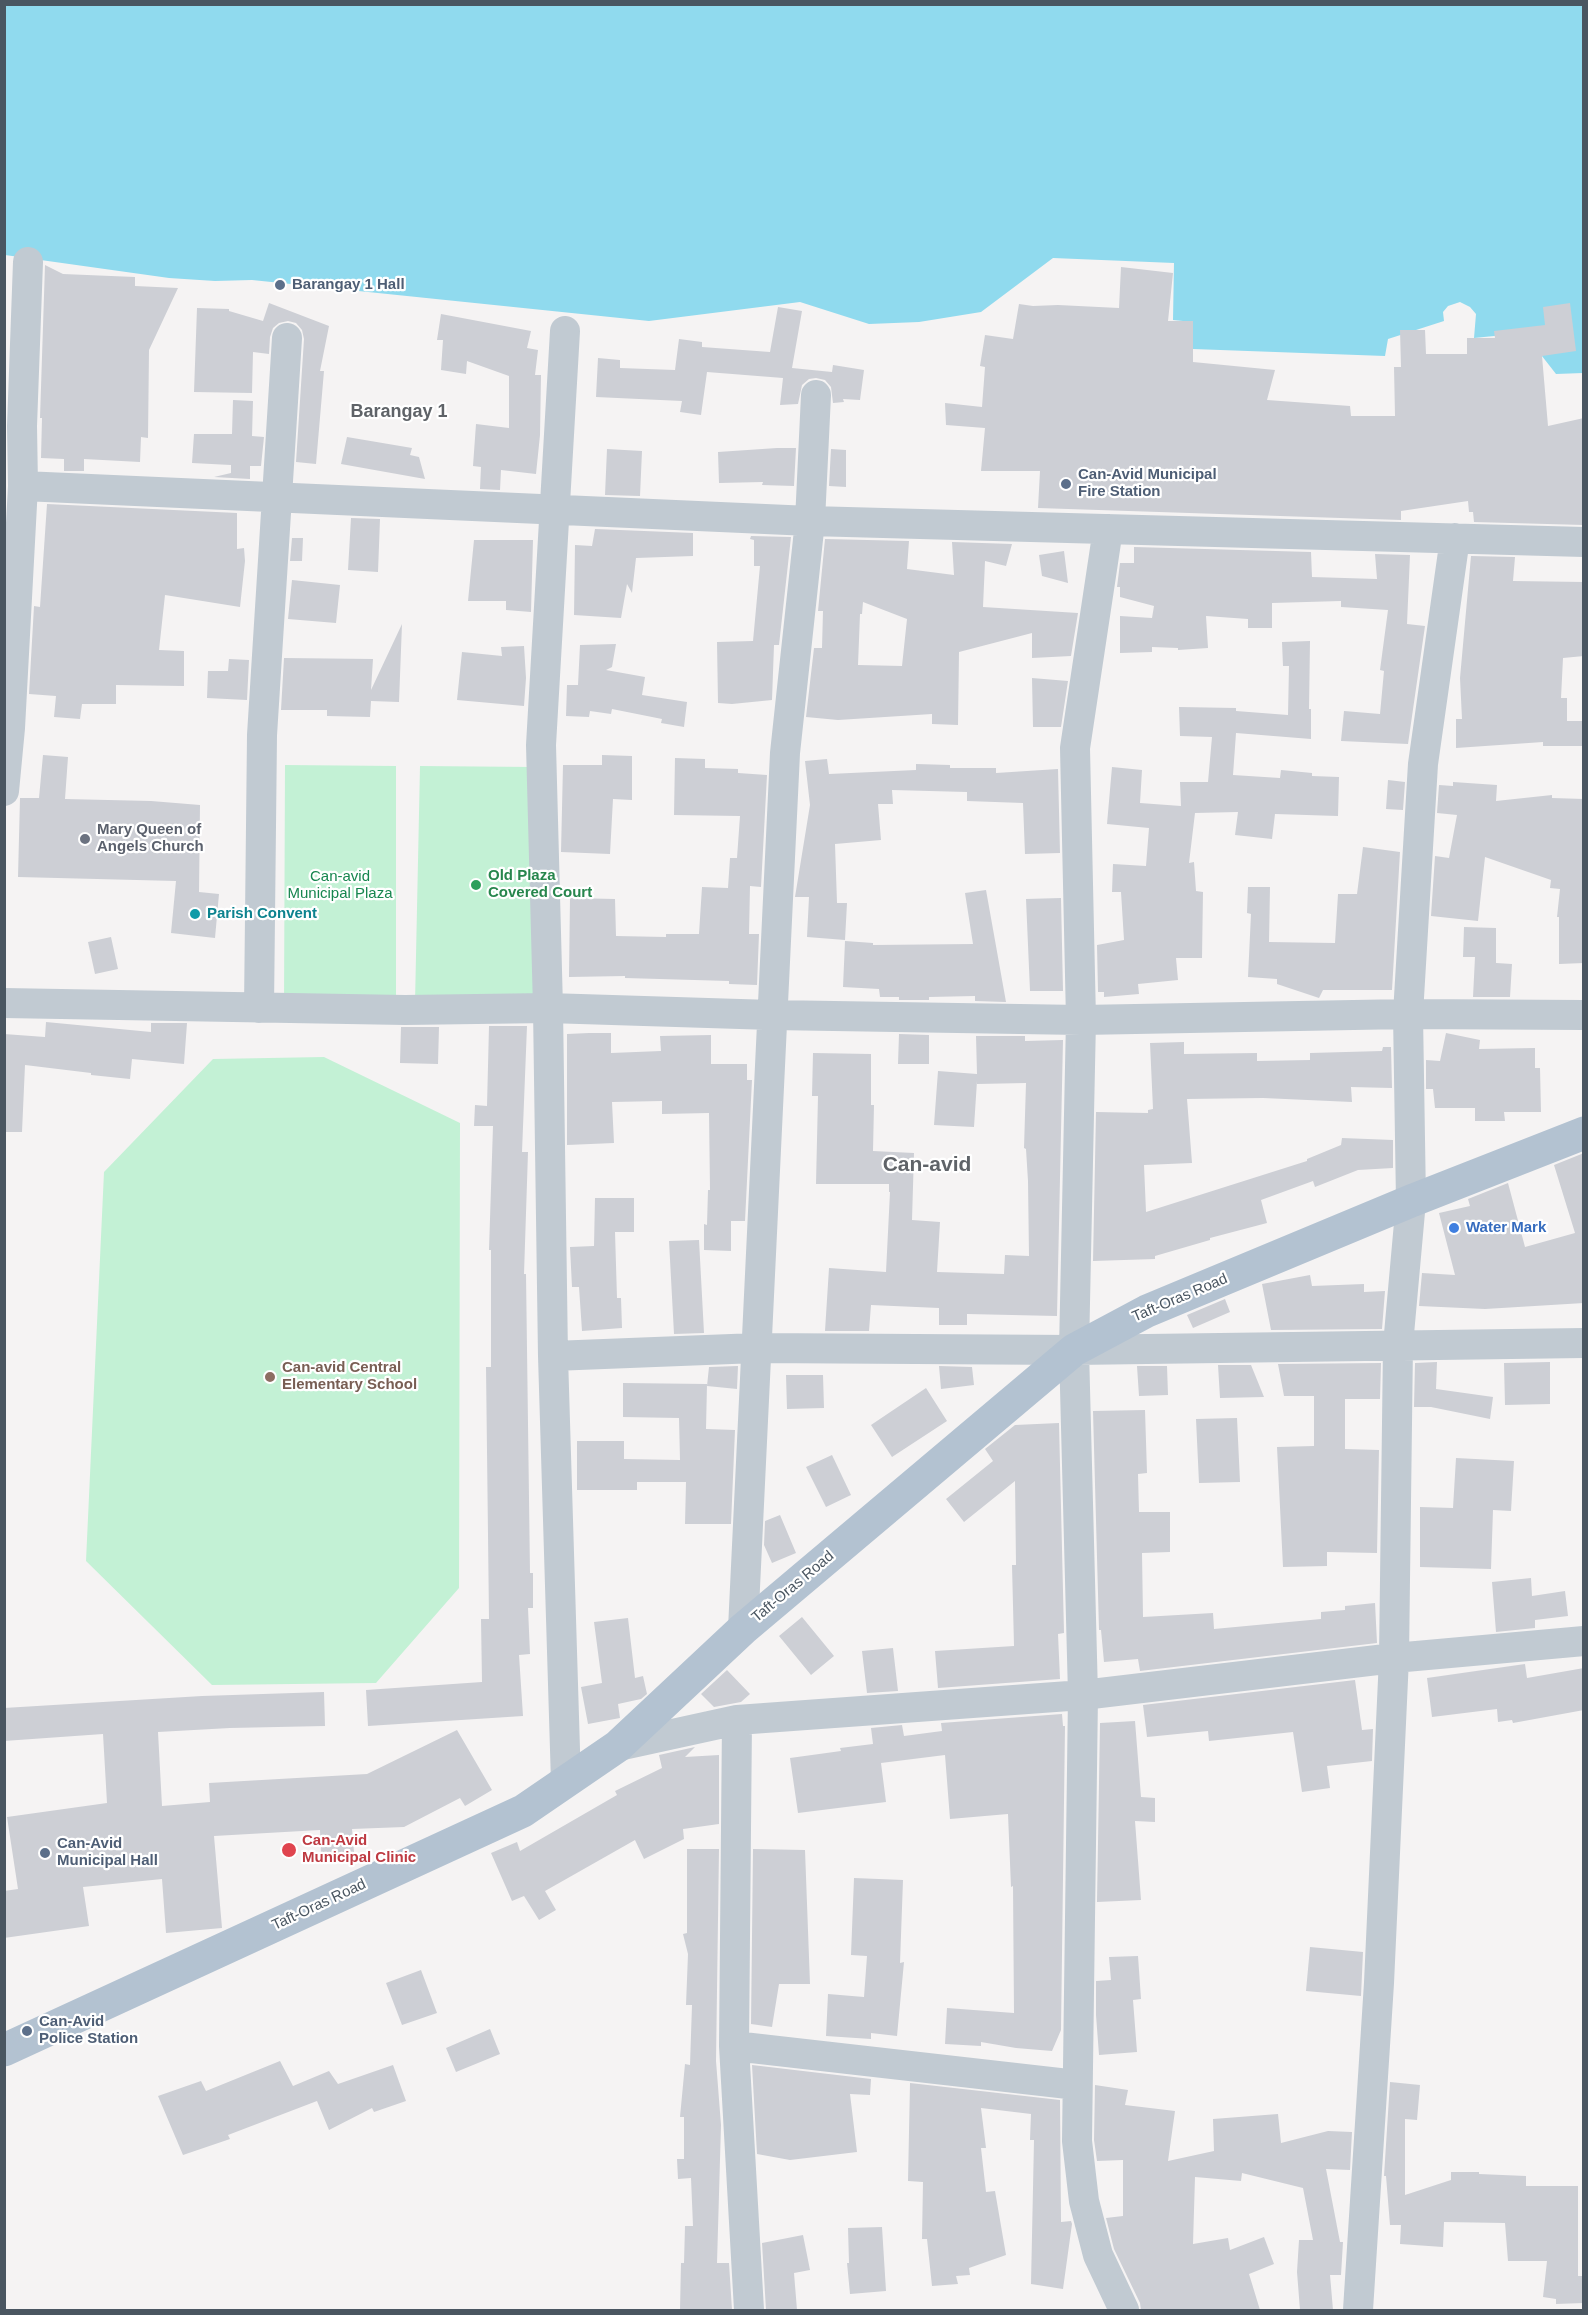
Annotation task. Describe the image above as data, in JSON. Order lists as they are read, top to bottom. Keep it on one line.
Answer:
{"streets":{"main road":["Taft-Oras Road"]},"districts":["Barangay 1","Can-avid"],"parks":["Can-avid Municipal Plaza"],"places":["Barangay 1 Hall","Can-Avid Municipal Fire Station","Mary Queen of Angels Church","Old Plaza Covered Court","Parish Convent","Water Mark","Can-avid Central Elementary School","Can-Avid Municipal Clinic","Can-Avid Municipal Hall","Can-Avid Police Station"]}
